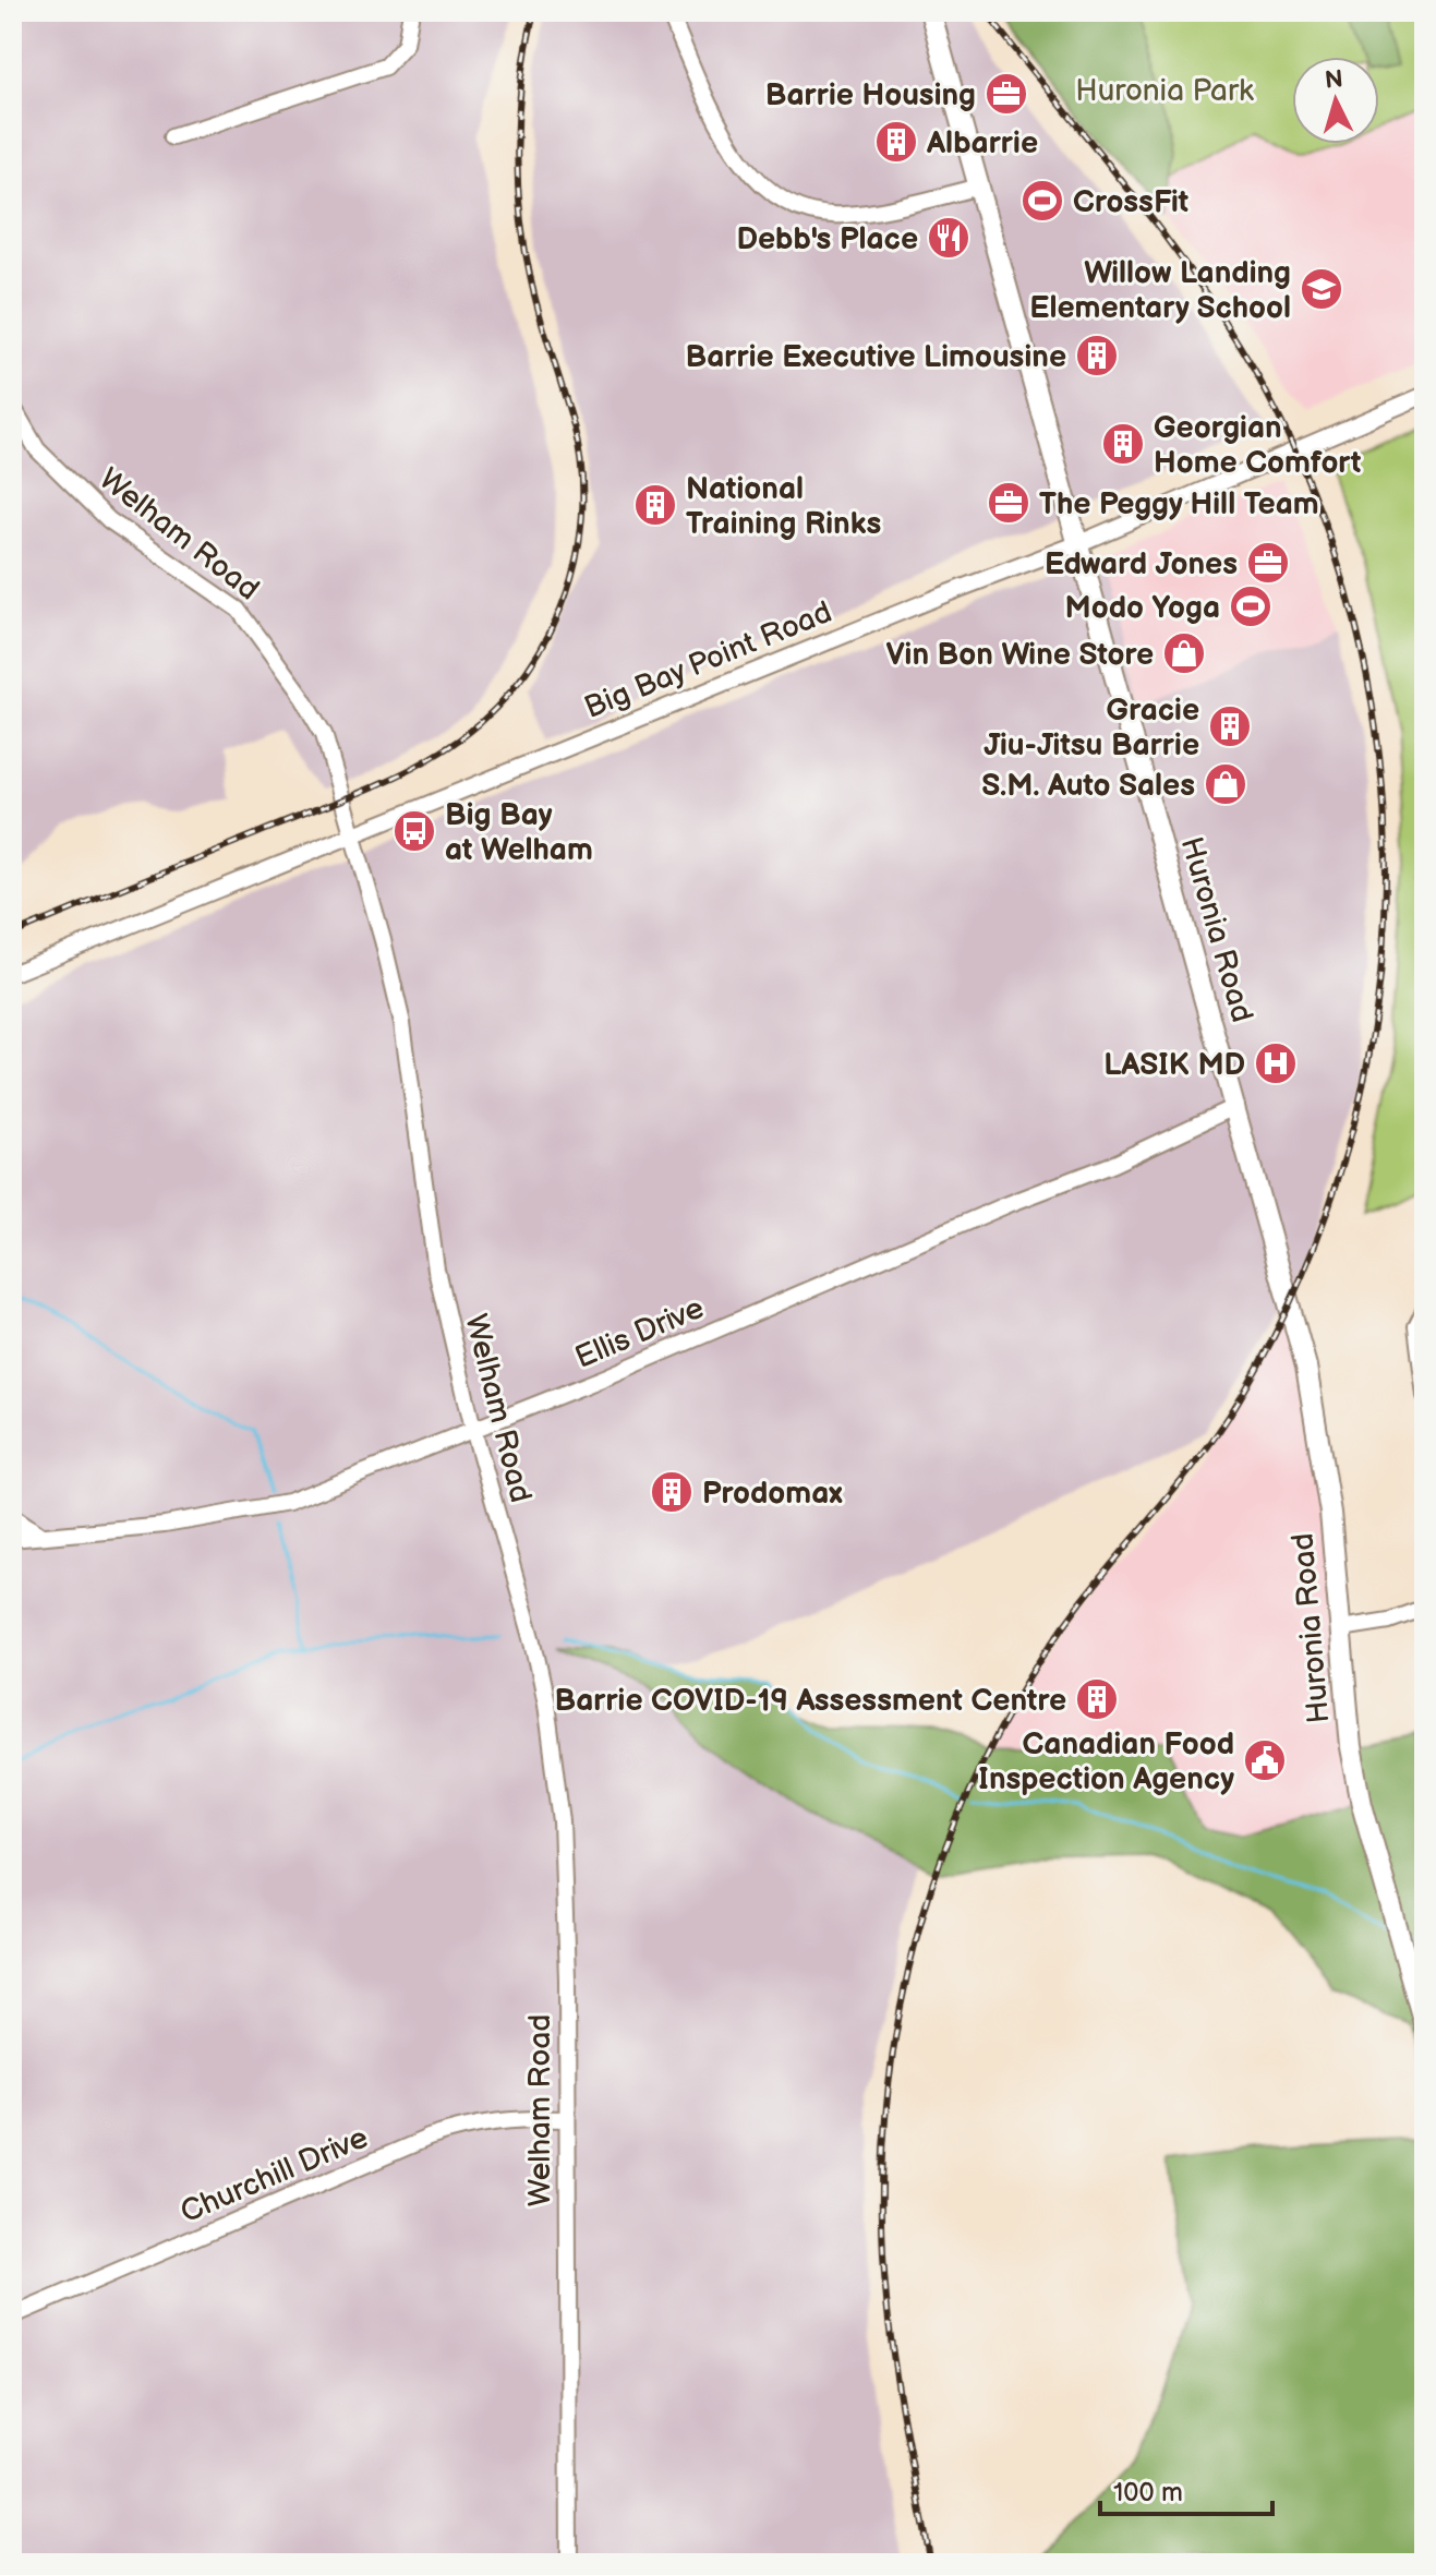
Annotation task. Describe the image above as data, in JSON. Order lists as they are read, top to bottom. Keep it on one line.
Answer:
{"streets":{"main road":["Huronia Road"],"street":["Welham Road","Big Bay Point Road","Ellis Drive","Churchill Drive"]},"crossings":[["Welham Road","Big Bay Point Road"],["Welham Road","Ellis Drive"],["Welham Road","Churchill Drive"],["Big Bay Point Road","Huronia Road"],["Huronia Road","Ellis Drive"]],"parks":["Huronia Park"],"places":{"office":["Barrie Housing","The Peggy Hill Team","Edward Jones"],"building":["Albarrie","Barrie Executive Limousine","Georgian Home Comfort","National Training Rinks","Gracie Jiu-Jitsu Barrie","Prodomax","Barrie COVID-19 Assessment Centre"],"sports":["CrossFit","Modo Yoga"],"restaurant":["Debb's Place"],"school or university":["Willow Landing Elementary School"],"shop":["Vin Bon Wine Store","S.M. Auto Sales"],"bus stop":["Big Bay at Welham"],"hospital":["LASIK MD"],"public building":["Canadian Food Inspection Agency"]},"scale_bar":"100 m","north":"top"}
